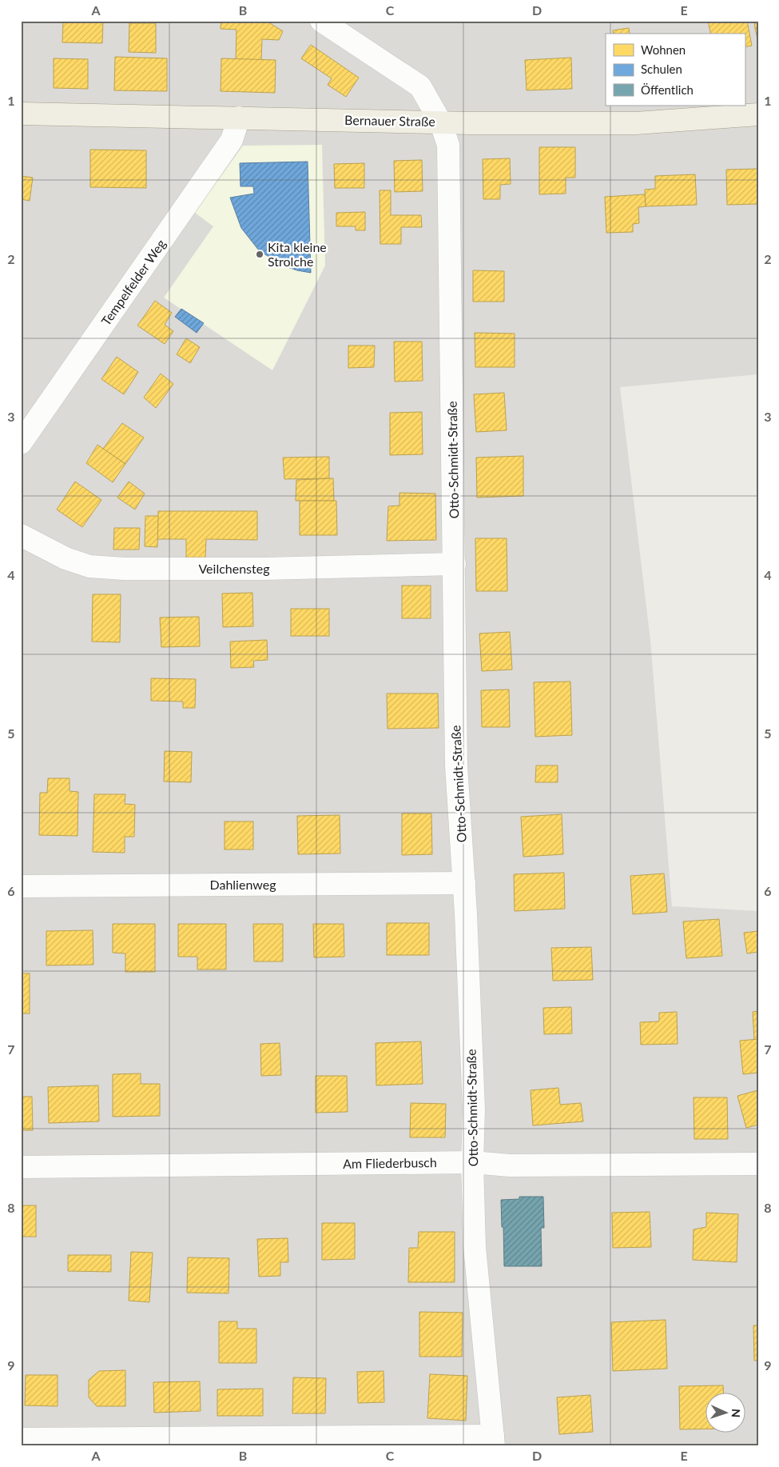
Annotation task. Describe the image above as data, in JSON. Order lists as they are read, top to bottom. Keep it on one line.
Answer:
{"streets":{"main road":["Bernauer Straße"],"street":["Tempelfelder Weg","Otto-Schmidt-Straße","Veilchensteg","Dahlienweg","Am Fliederbusch"]},"crossings":[["Bernauer Straße","Tempelfelder Weg"],["Bernauer Straße","Otto-Schmidt-Straße"],["Otto-Schmidt-Straße","Veilchensteg"],["Otto-Schmidt-Straße","Dahlienweg"],["Otto-Schmidt-Straße","Am Fliederbusch"]],"places":["Kita kleine Strolche"],"legend":["Wohnen","Schulen","Öffentlich"],"north":"right","grid":{"columns":["A","B","C","D","E"],"rows":["1","2","3","4","5","6","7","8","9"]}}
